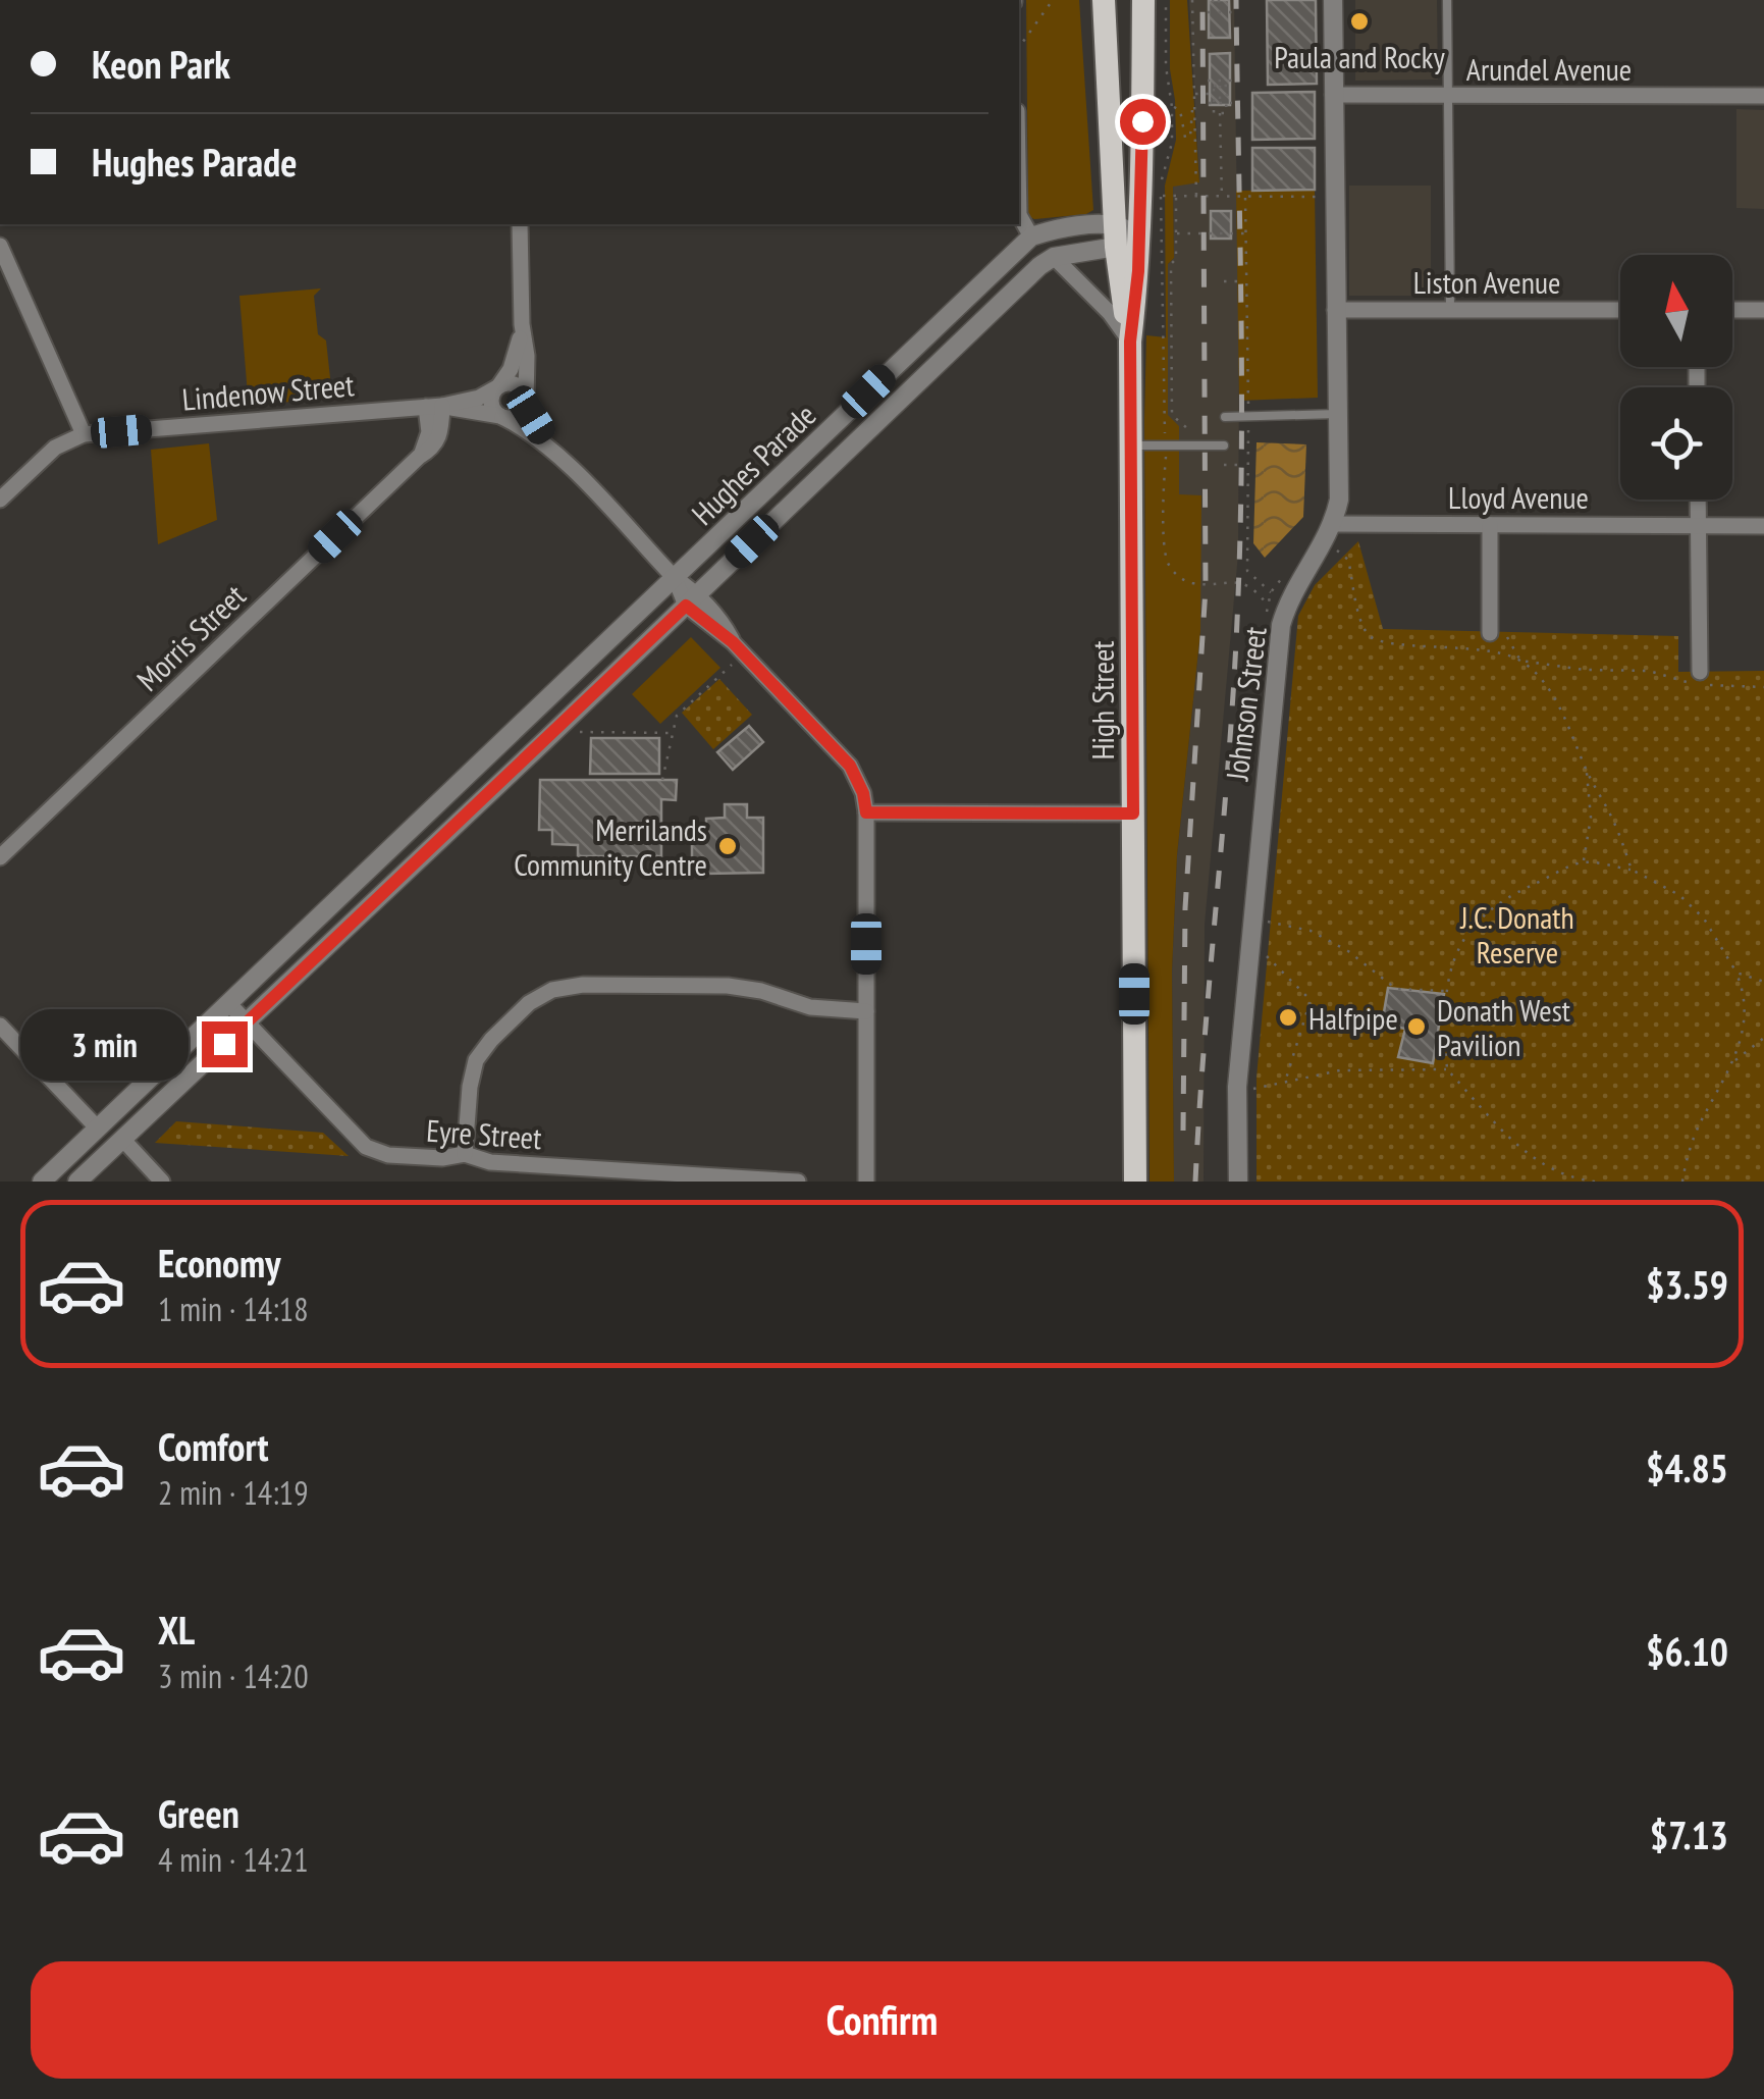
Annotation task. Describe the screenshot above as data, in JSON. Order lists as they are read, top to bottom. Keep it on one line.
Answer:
{"streets":{"main road":["High Street"],"street":["Arundel Avenue","Liston Avenue","Lindenow Street","Hughes Parade","Lloyd Avenue","Morris Street","Johnson Street","Eyre Street"]},"crossings":[["Arundel Avenue","Johnson Street"],["Liston Avenue","Johnson Street"],["Lindenow Street","Morris Street"],["Hughes Parade","Eyre Street"],["Lloyd Avenue","Johnson Street"]],"parks":["J.C. Donath Reserve"],"places":["Paula and Rocky","Merrilands Community Centre","Halfpipe","Donath West Pavilion"],"north":"top","page":{"banner":["Keon Park","Hughes Parade"],"bubble":"3 min","list":[{"name":"Economy","note":"1 min · 14:18","value":"$3.59"},{"name":"Comfort","note":"2 min · 14:19","value":"$4.85"},{"name":"XL","note":"3 min · 14:20","value":"$6.10"},{"name":"Green","note":"4 min · 14:21","value":"$7.13"}],"buttons":"Confirm"}}
